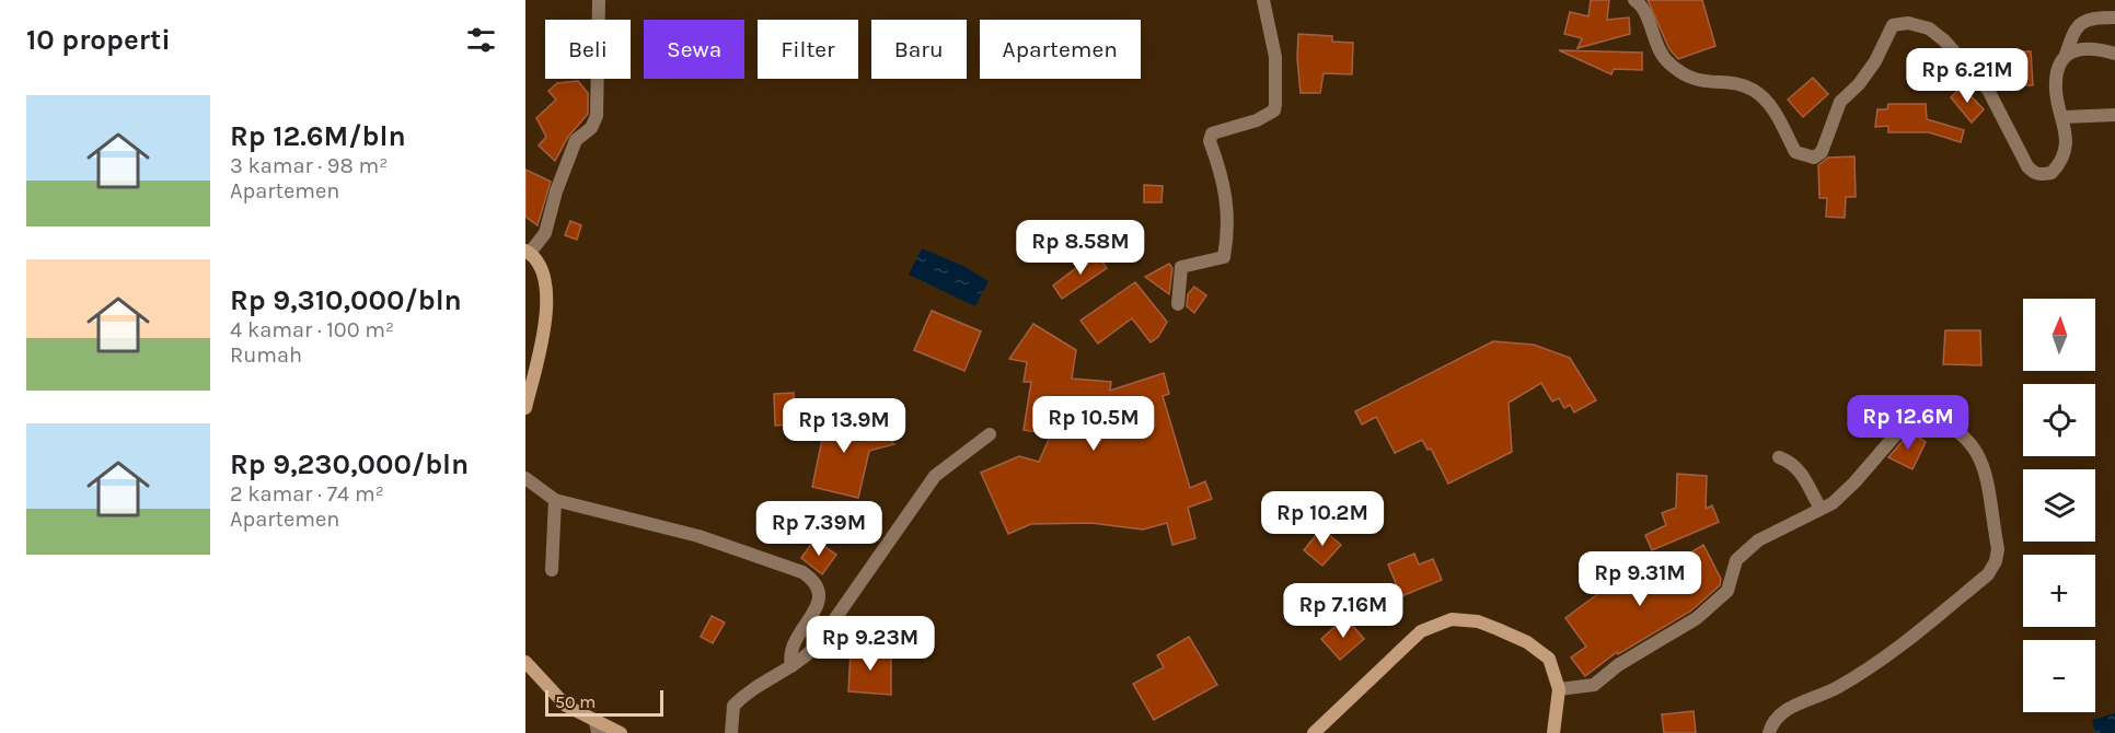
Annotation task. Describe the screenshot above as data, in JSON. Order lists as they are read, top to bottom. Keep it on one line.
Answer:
{"scale_bar":"50 m","north":"top","page":{"heading":"10 properti","chip":["Beli","Sewa","Filter","Baru","Apartemen"],"price":["Rp 6.21M","Rp 8.58M","Rp 12.6M","Rp 10.5M","Rp 13.9M","Rp 10.2M","Rp 7.39M","Rp 9.31M","Rp 7.16M","Rp 9.23M"],"list":[{"name":"Rp 12.6M/bln","note":"3 kamar · 98 m² · Apartemen"},{"name":"Rp 9,310,000/bln","note":"4 kamar · 100 m² · Rumah"},{"name":"Rp 9,230,000/bln","note":"2 kamar · 74 m² · Apartemen"}],"map_buttons":["+","−"],"scale":"50 m"}}
